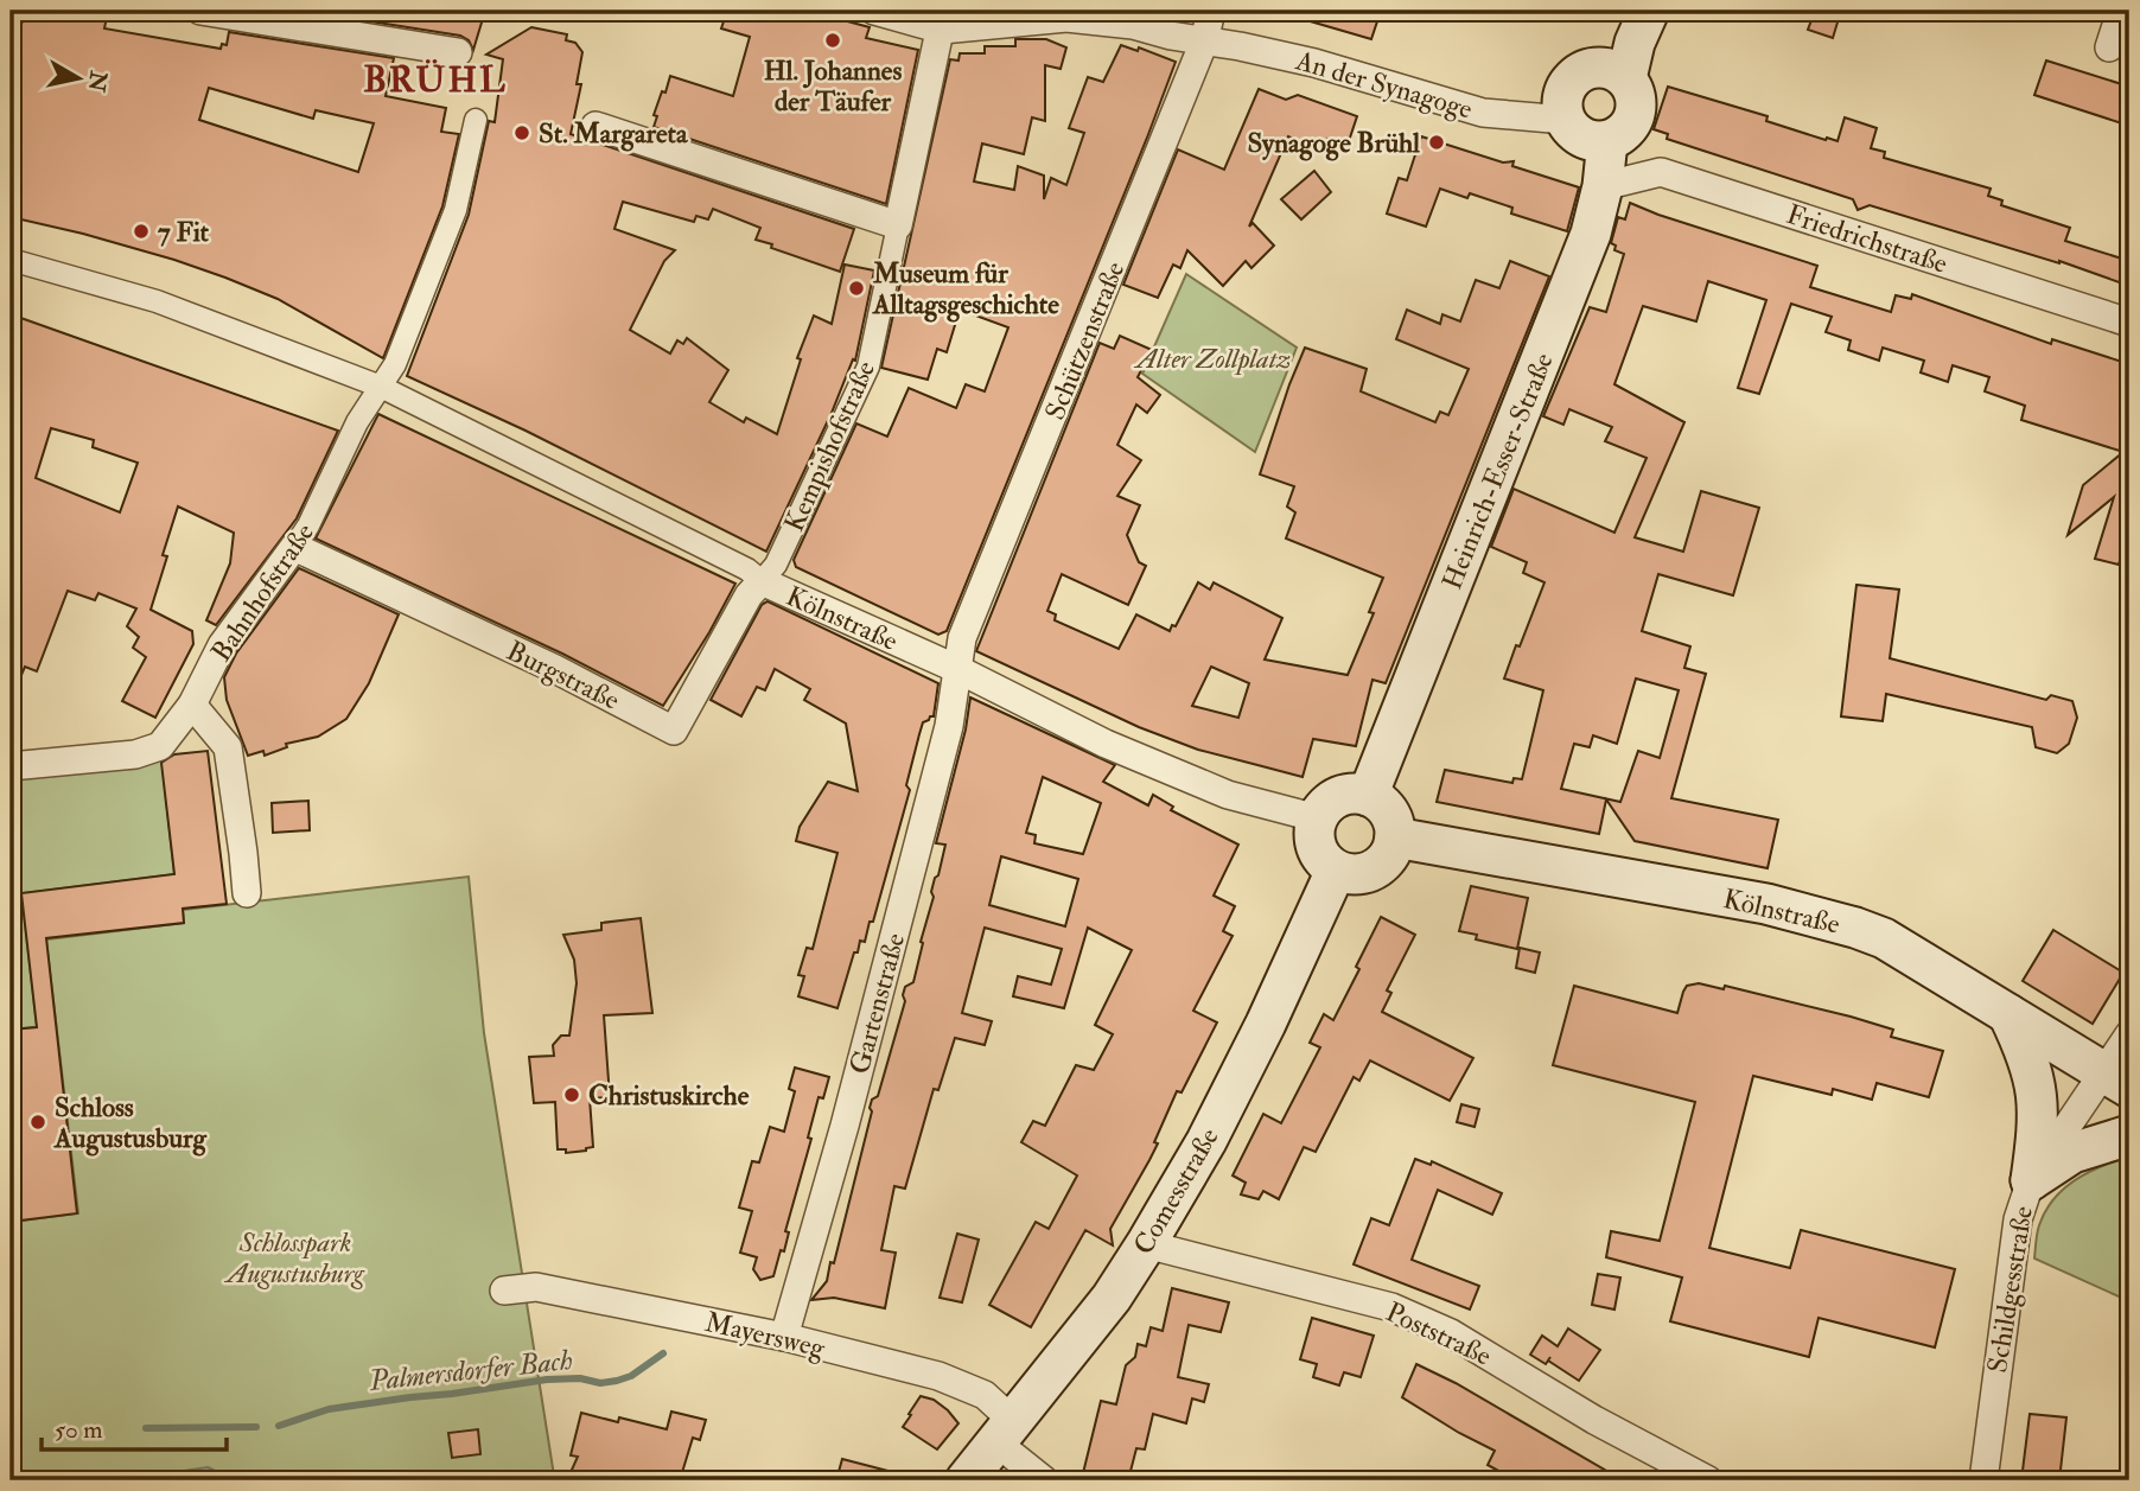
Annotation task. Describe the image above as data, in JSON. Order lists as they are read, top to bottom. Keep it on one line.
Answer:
{"streets":{"main road":["Heinrich-Esser-Straße","Kölnstraße","Comesstraße"],"street":["An der Synagoge","Friedrichstraße","Schützenstraße","Kempishofstraße","Bahnhofstraße","Burgstraße","Gartenstraße","Schildgesstraße","Poststraße","Mayersweg"]},"crossings":[["An der Synagoge","Schützenstraße"],["An der Synagoge","Kempishofstraße"],["An der Synagoge","Heinrich-Esser-Straße"],["Friedrichstraße","Heinrich-Esser-Straße"],["Schützenstraße","Kölnstraße"],["Schützenstraße","Gartenstraße"],["Kempishofstraße","Kölnstraße"],["Kempishofstraße","Burgstraße"],["Heinrich-Esser-Straße","Kölnstraße"],["Heinrich-Esser-Straße","Comesstraße"],["Bahnhofstraße","Kölnstraße"],["Bahnhofstraße","Burgstraße"],["Kölnstraße","Burgstraße"],["Kölnstraße","Gartenstraße"],["Kölnstraße","Comesstraße"],["Kölnstraße","Schildgesstraße"],["Gartenstraße","Mayersweg"],["Comesstraße","Poststraße"],["Comesstraße","Mayersweg"]],"districts":["BRÜHL"],"water":["Palmersdorfer Bach"],"parks":["Alter Zollplatz","Schlosspark Augustusburg"],"places":["Hl. Johannes der Täufer","St. Margareta","Synagoge Brühl","7 Fit","Museum für Alltagsgeschichte","Christuskirche","Schloss Augustusburg"],"scale_bar":"50 m","north":"right"}
